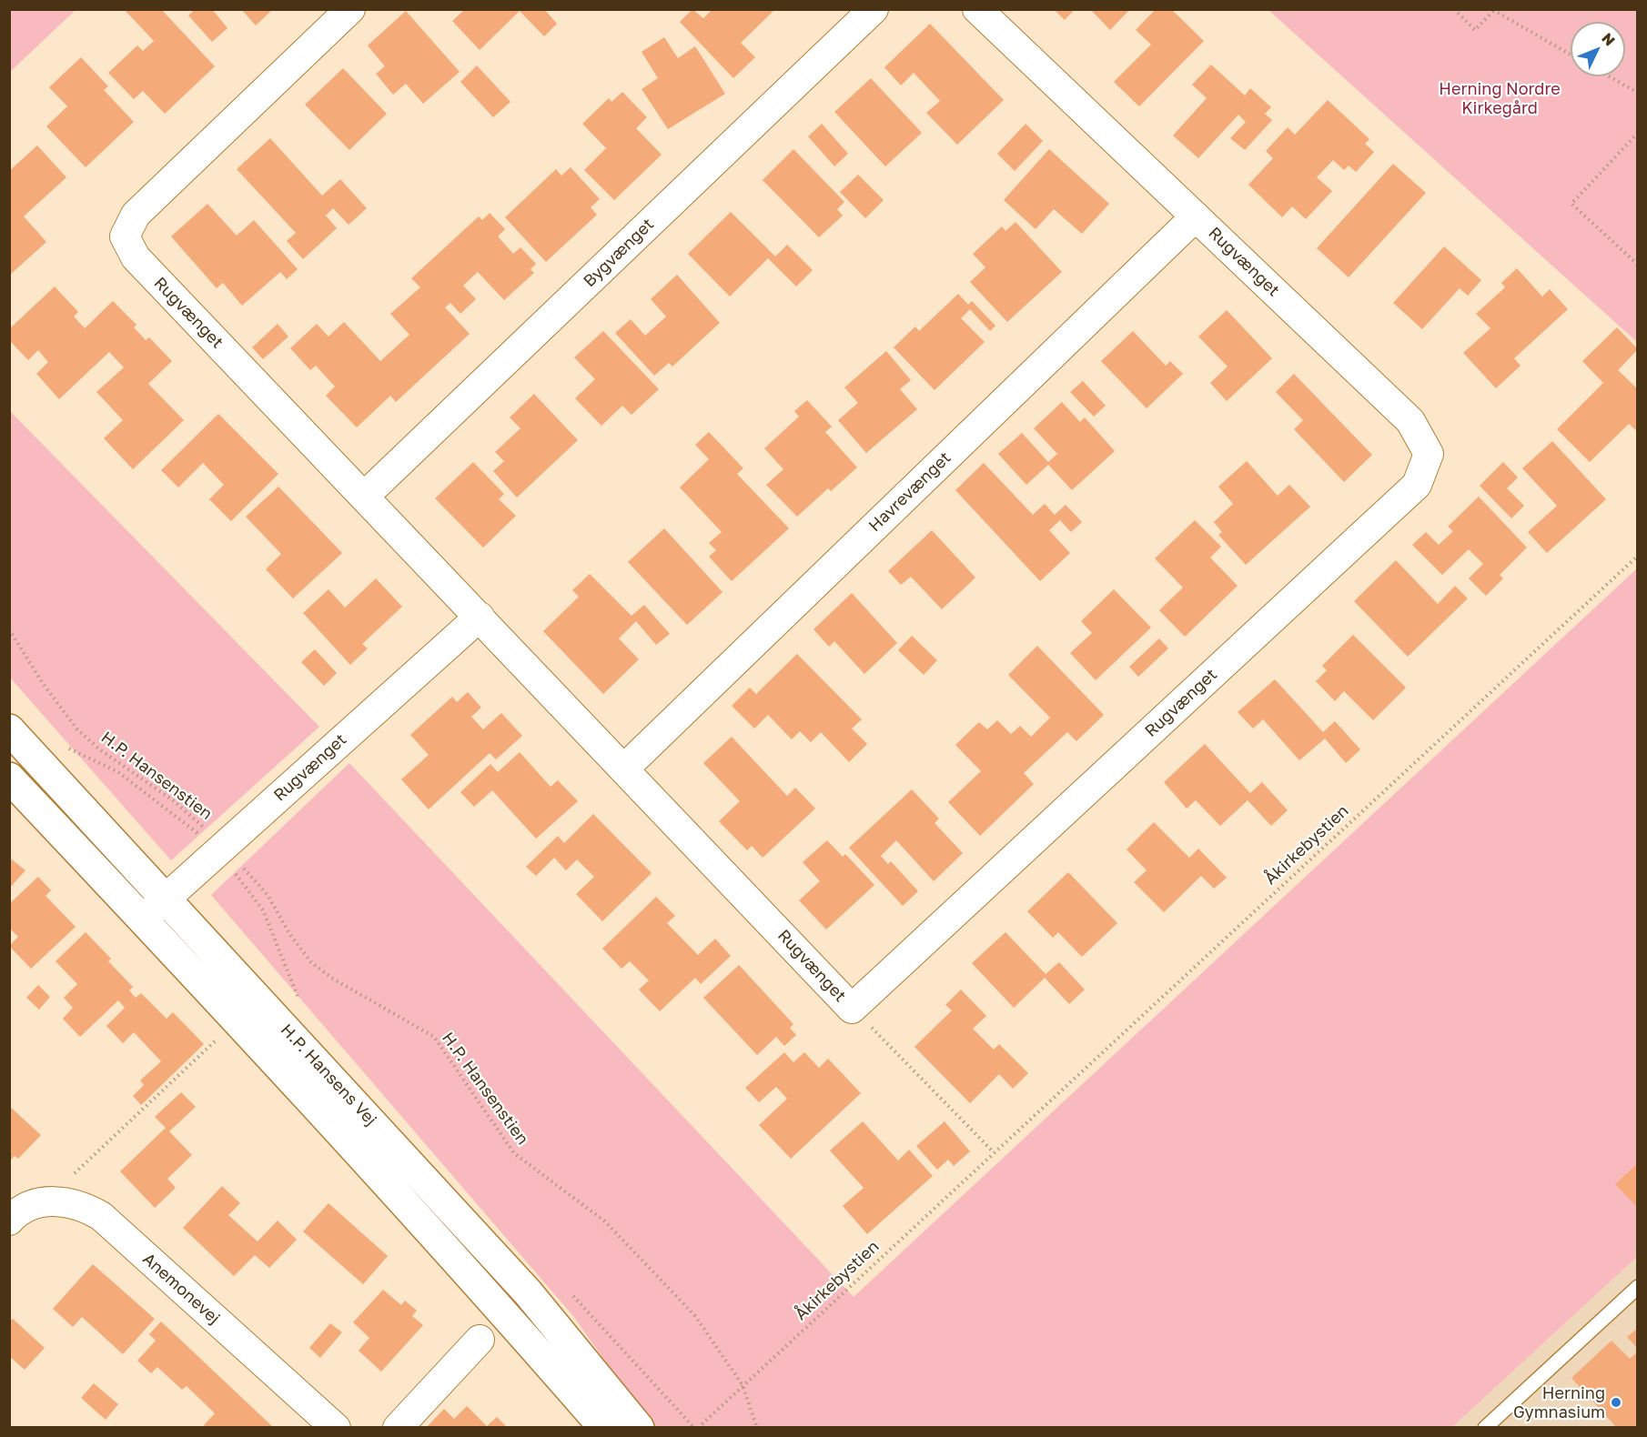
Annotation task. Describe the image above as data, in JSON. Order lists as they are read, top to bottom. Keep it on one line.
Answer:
{"streets":{"street":["Bygvænget","Rugvænget","Havrevænget","H.P. Hansens Vej","Anemonevej"],"path":["H.P. Hansenstien","Åkirkebystien"]},"crossings":[["Bygvænget","Rugvænget"],["Rugvænget","Havrevænget"],["Rugvænget","H.P. Hansenstien"],["Rugvænget","H.P. Hansens Vej"],["H.P. Hansenstien","Åkirkebystien"]],"parks":["Herning Nordre Kirkegård"],"places":["Herning Gymnasium"],"north":"top right"}
